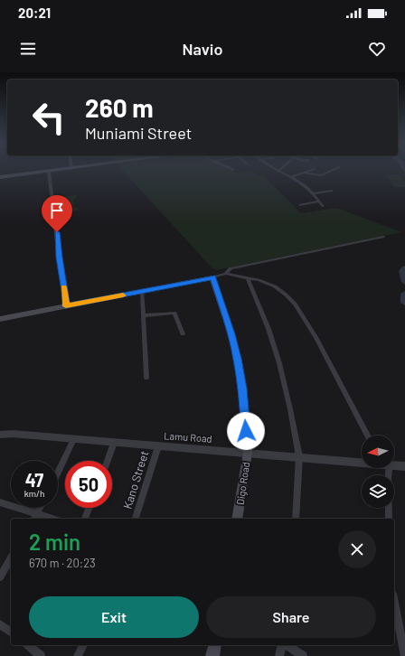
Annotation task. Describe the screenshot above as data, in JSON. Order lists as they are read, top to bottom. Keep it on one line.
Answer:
{"streets":{"main road":["Digo Road"],"street":["Lamu Road","Kano Street"]},"crossings":[["Lamu Road","Kano Street"],["Lamu Road","Digo Road"]],"north":"left","page":{"status":"20:21","header":"Navio","turn":["260 m","Muniami Street"],"speed":"47 km/h","limit":"50","heading":["2 min","670 m · 20:23"],"buttons":["Exit","Share"]}}
